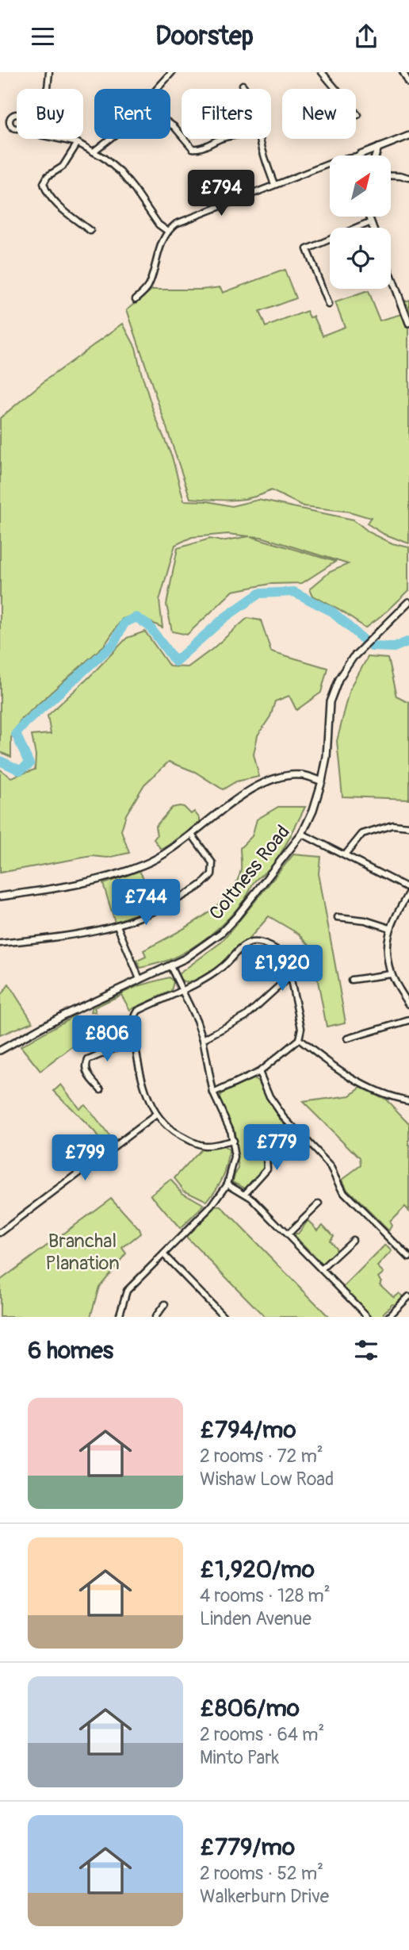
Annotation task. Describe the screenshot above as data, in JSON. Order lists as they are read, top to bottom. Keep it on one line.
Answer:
{"streets":{"street":["Coltness Road"]},"parks":["Branchal Planation"],"north":"top right","page":{"header":"Doorstep","chip":["Buy","Rent","Filters","New"],"price":["£794","£744","£1,920","£806","£779","£799"],"heading":"6 homes","list":[{"name":"£794/mo","note":"2 rooms · 72 m² · Wishaw Low Road"},{"name":"£1,920/mo","note":"4 rooms · 128 m² · Linden Avenue"},{"name":"£806/mo","note":"2 rooms · 64 m² · Minto Park"},{"name":"£779/mo","note":"2 rooms · 52 m² · Walkerburn Drive"}]}}
